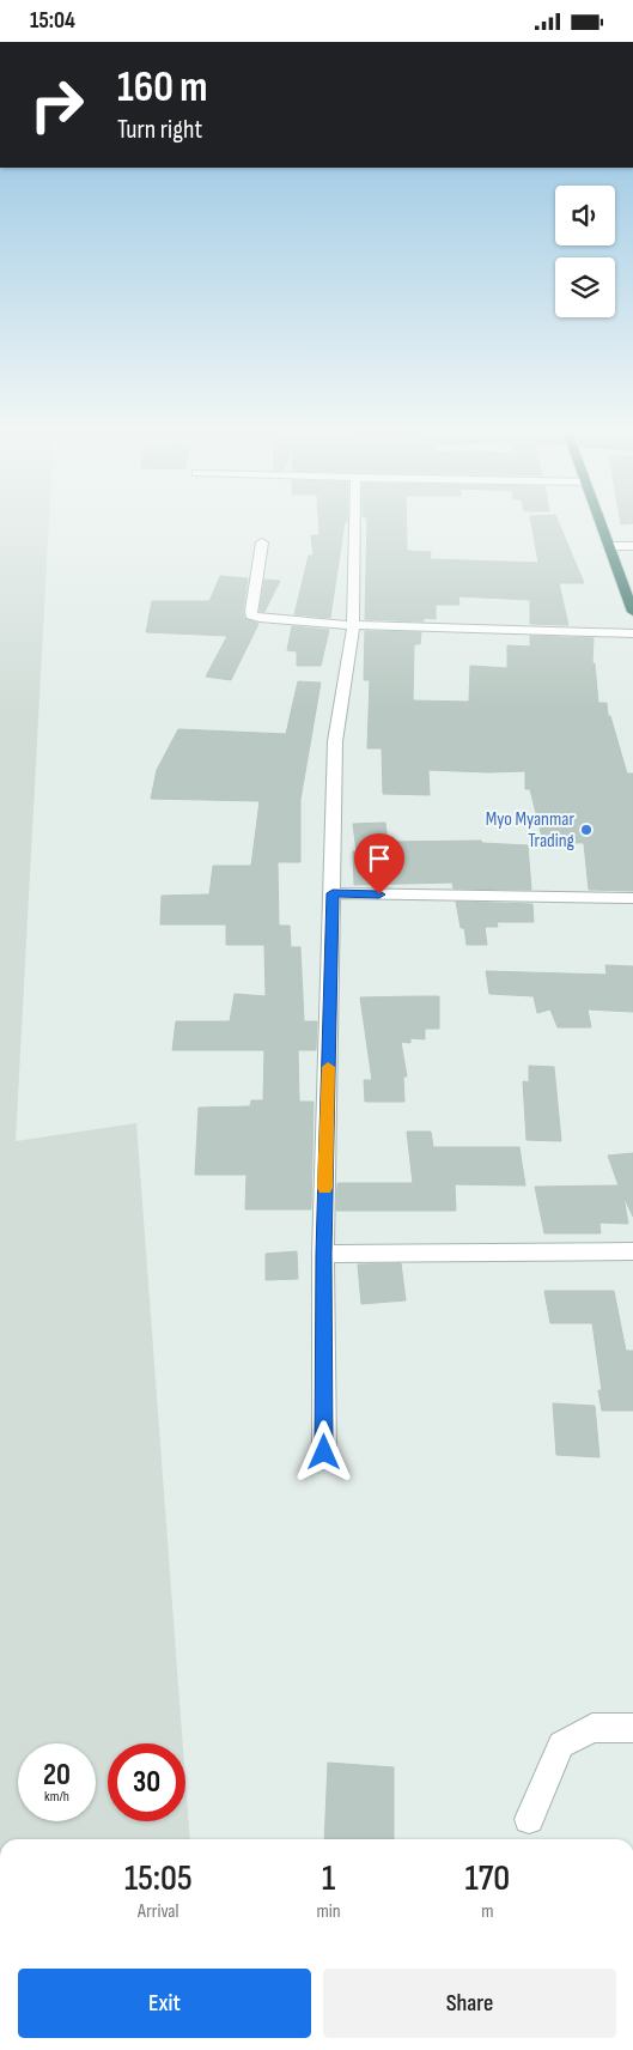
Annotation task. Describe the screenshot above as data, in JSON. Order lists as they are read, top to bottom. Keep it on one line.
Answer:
{"places":["Myo Myanmar Trading"],"page":{"status":"15:04","turn":["160 m","Turn right"],"speed":"20 km/h","limit":"30","eta":["15:05","Arrival","1","min","170","m"],"buttons":["Exit","Share"]}}
